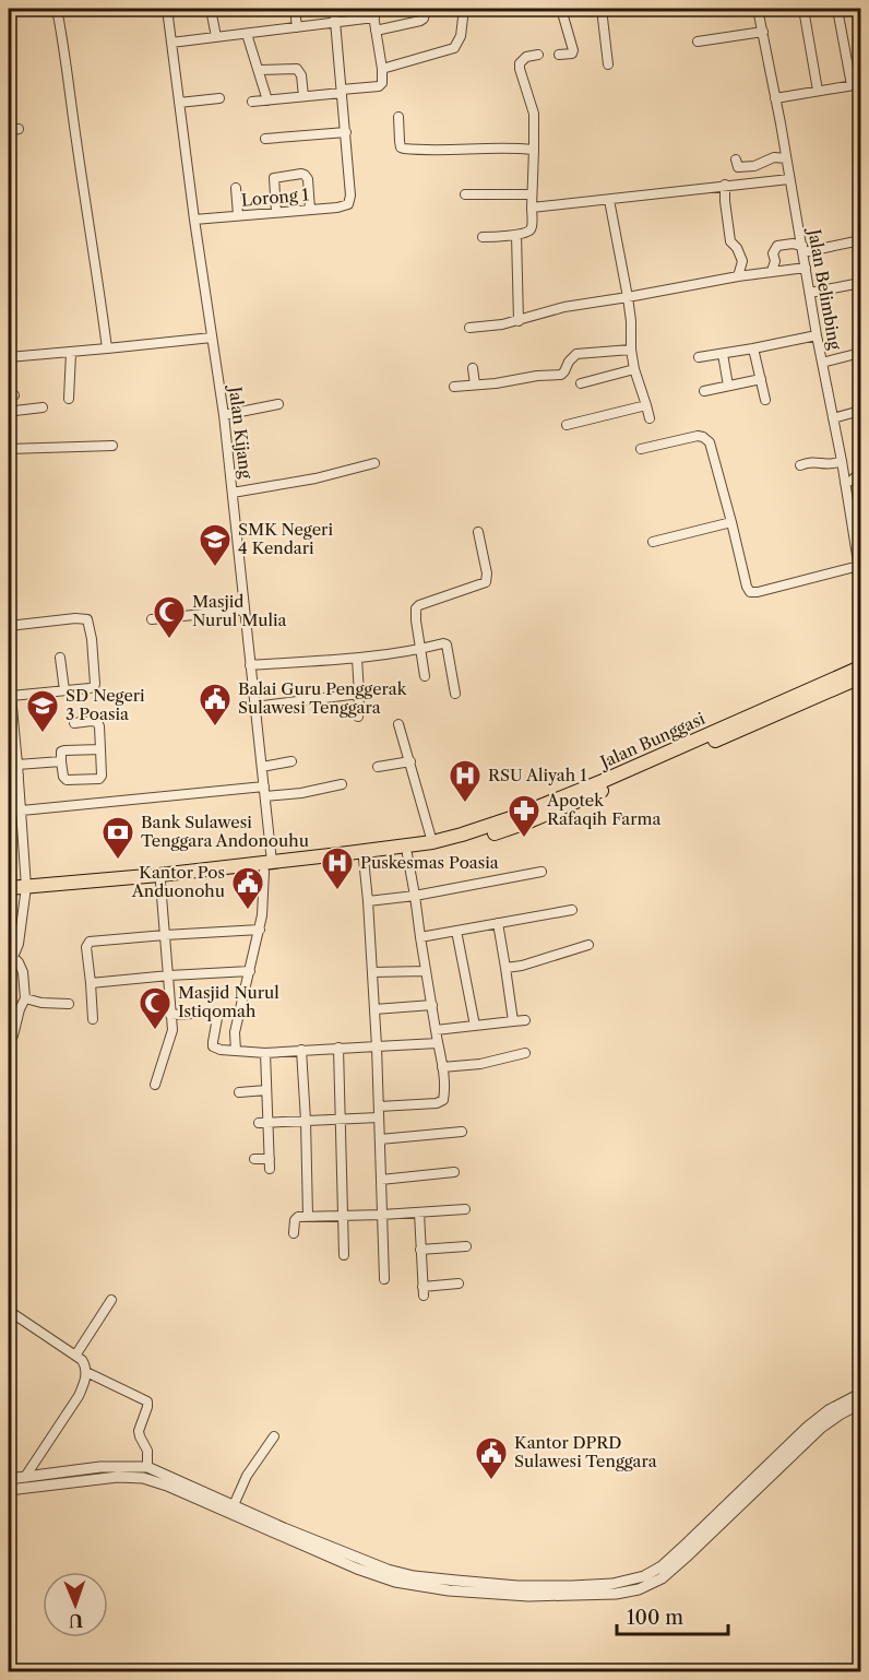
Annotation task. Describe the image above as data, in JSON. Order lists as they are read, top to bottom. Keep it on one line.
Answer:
{"streets":{"highway":["Jalan Bunggasi"],"street":["Lorong 1","Jalan Belimbing","Jalan Kijang"]},"crossings":[["Lorong 1","Jalan Kijang"],["Jalan Kijang","Jalan Bunggasi"]],"places":{"school or university":["SMK Negeri 4 Kendari","SD Negeri 3 Poasia"],"mosque":["Masjid Nurul Mulia","Masjid Nurul Istiqomah"],"public building":["Balai Guru Penggerak Sulawesi Tenggara","Kantor Pos Anduonohu","Kantor DPRD Sulawesi Tenggara"],"hospital":["RSU Aliyah 1","Puskesmas Poasia"],"pharmacy":["Apotek Rafaqih Farma"],"bank":["Bank Sulawesi Tenggara Andonouhu"]},"scale_bar":"100 m","north":"bottom"}
